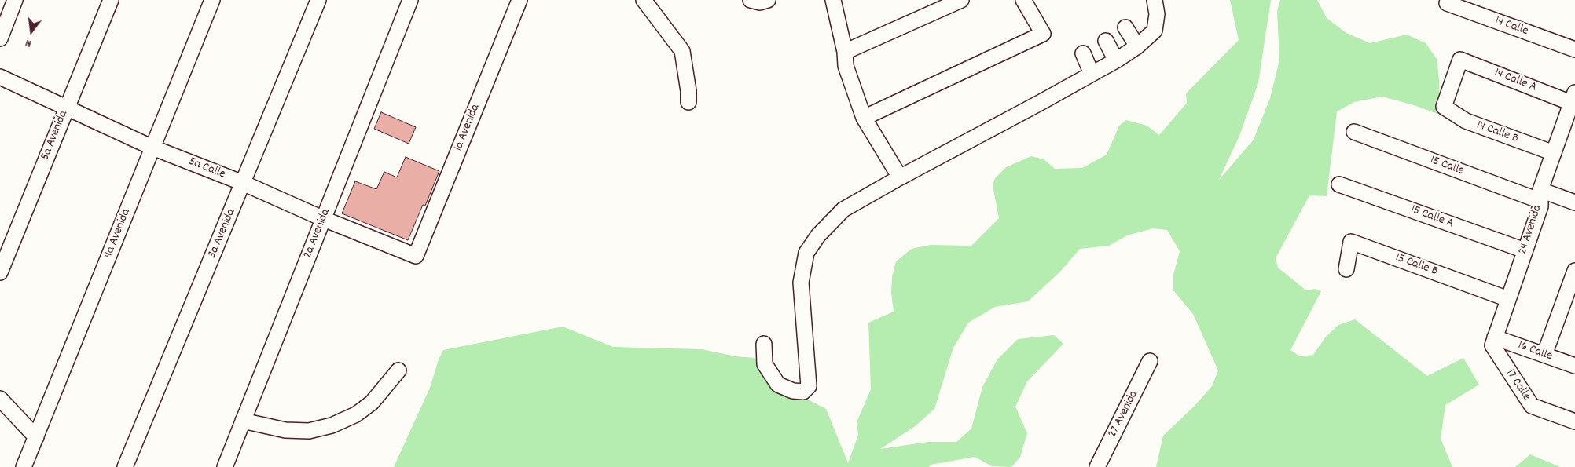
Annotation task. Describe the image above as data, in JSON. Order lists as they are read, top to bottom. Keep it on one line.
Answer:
{"streets":{"street":["14 Calle","14 Calle A","1a Avenida","14 Calle B","5a Avenida","15 Calle","5a Calle","15 Calle A","24 Avenida","4a Avenida","3a Avenida","2a Avenida","15 Calle B","16 Calle","17 Calle","27 Avenida"]},"crossings":[["14 Calle A","14 Calle B"],["14 Calle A","24 Avenida"],["1a Avenida","5a Calle"],["14 Calle B","24 Avenida"],["5a Avenida","5a Calle"],["15 Calle","24 Avenida"],["5a Calle","4a Avenida"],["5a Calle","3a Avenida"],["5a Calle","2a Avenida"],["15 Calle A","24 Avenida"],["24 Avenida","15 Calle B"],["24 Avenida","16 Calle"],["24 Avenida","17 Calle"],["16 Calle","17 Calle"]],"north":"bottom"}
